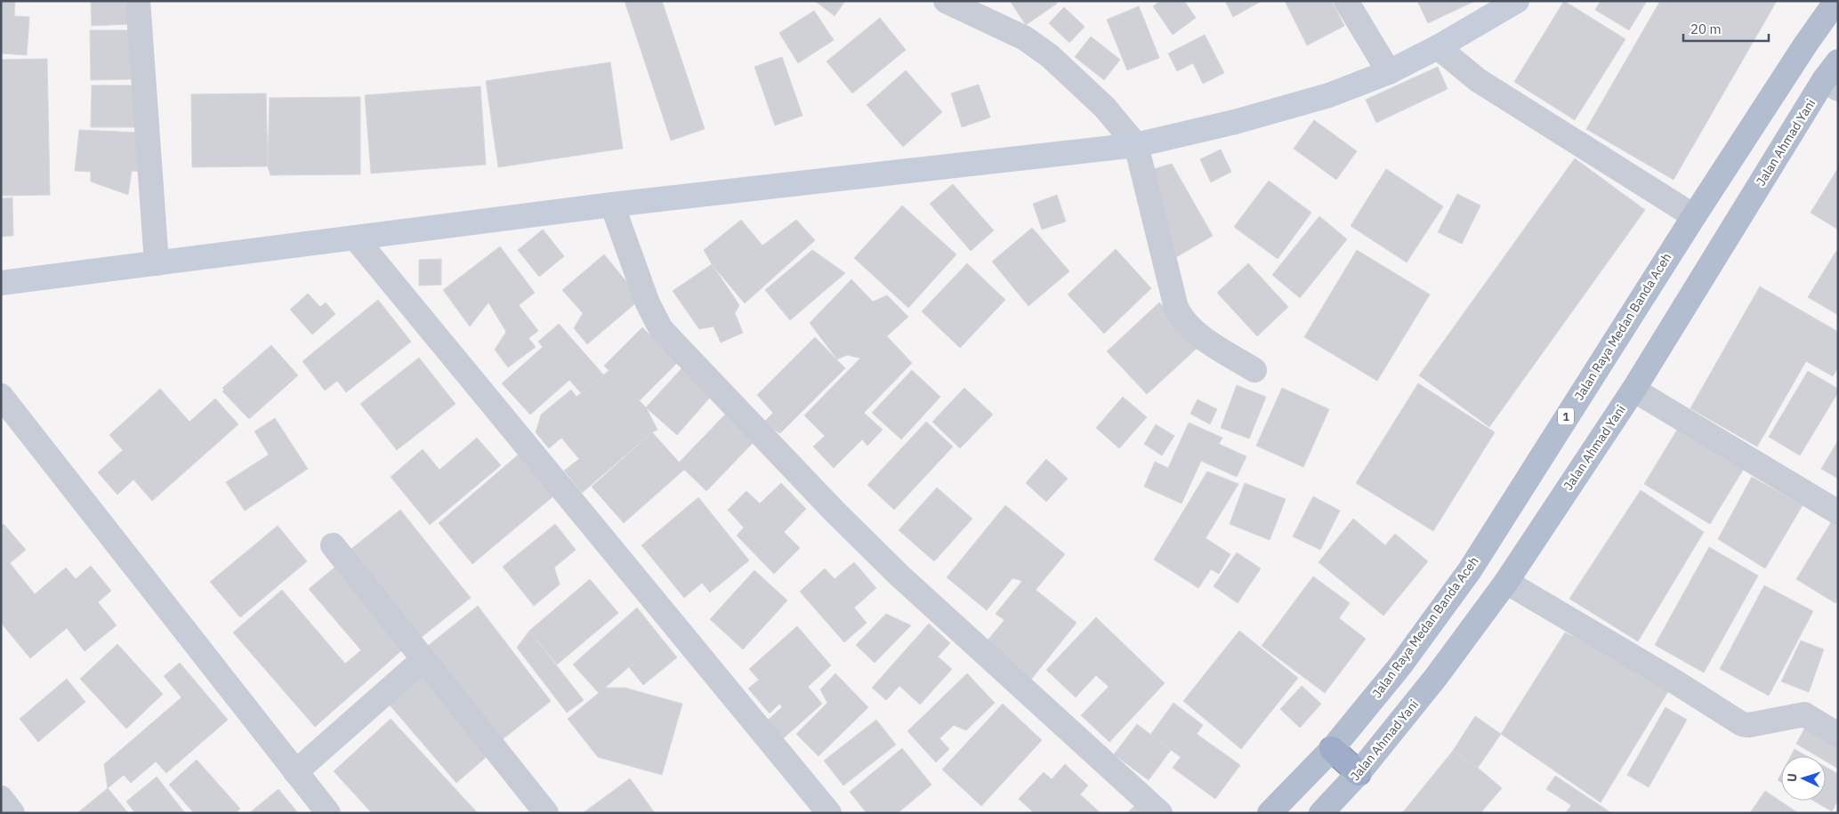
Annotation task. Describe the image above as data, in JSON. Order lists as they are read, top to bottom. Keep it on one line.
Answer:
{"streets":{"main road":["Jalan Ahmad Yani","Jalan Raya Medan Banda Aceh","1"]},"scale_bar":"20 m","north":"left"}
